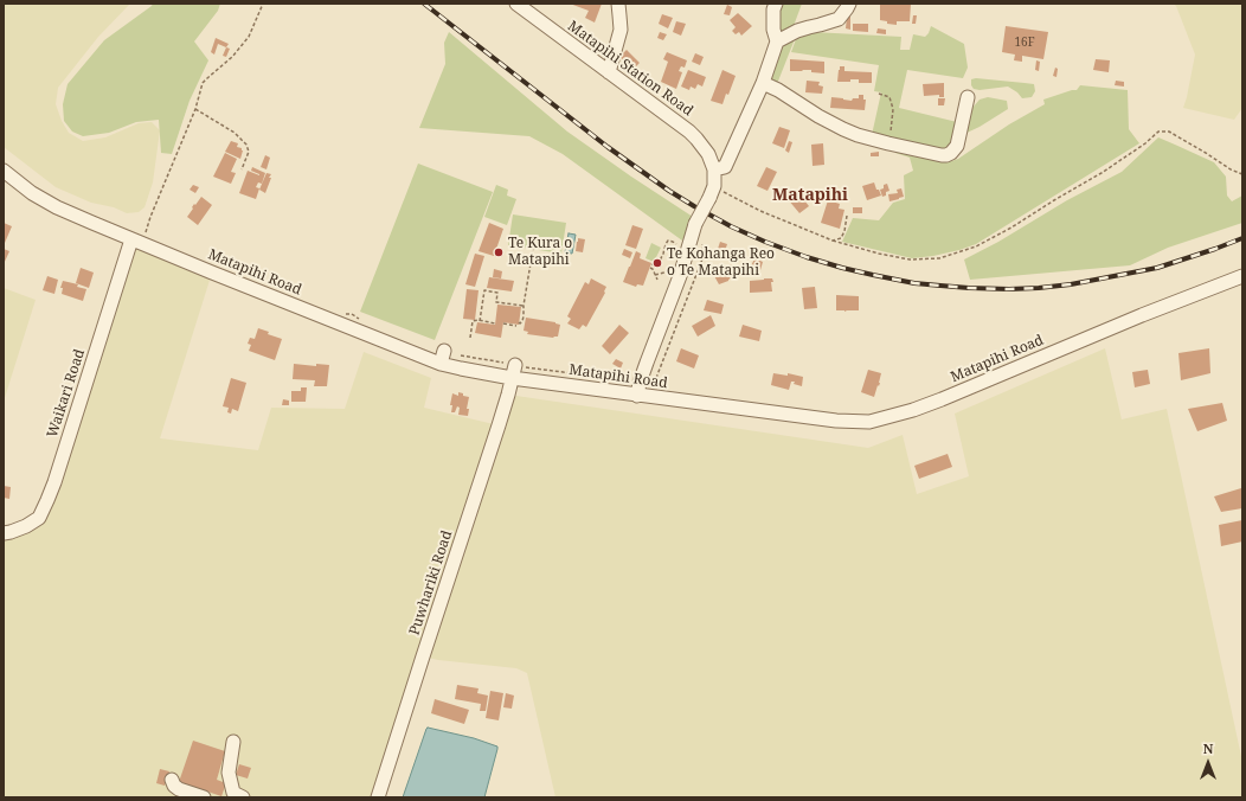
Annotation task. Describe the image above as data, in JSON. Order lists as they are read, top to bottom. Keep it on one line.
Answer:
{"streets":{"street":["Matapihi Station Road","Matapihi Road","Waikari Road","Puwhariki Road"]},"crossings":[["Matapihi Road","Waikari Road"],["Matapihi Road","Puwhariki Road"]],"districts":["Matapihi"],"places":["Te Kura o Matapihi","Te Kohanga Reo o Te Matapihi"],"house_numbers":["16F"],"north":"top"}
